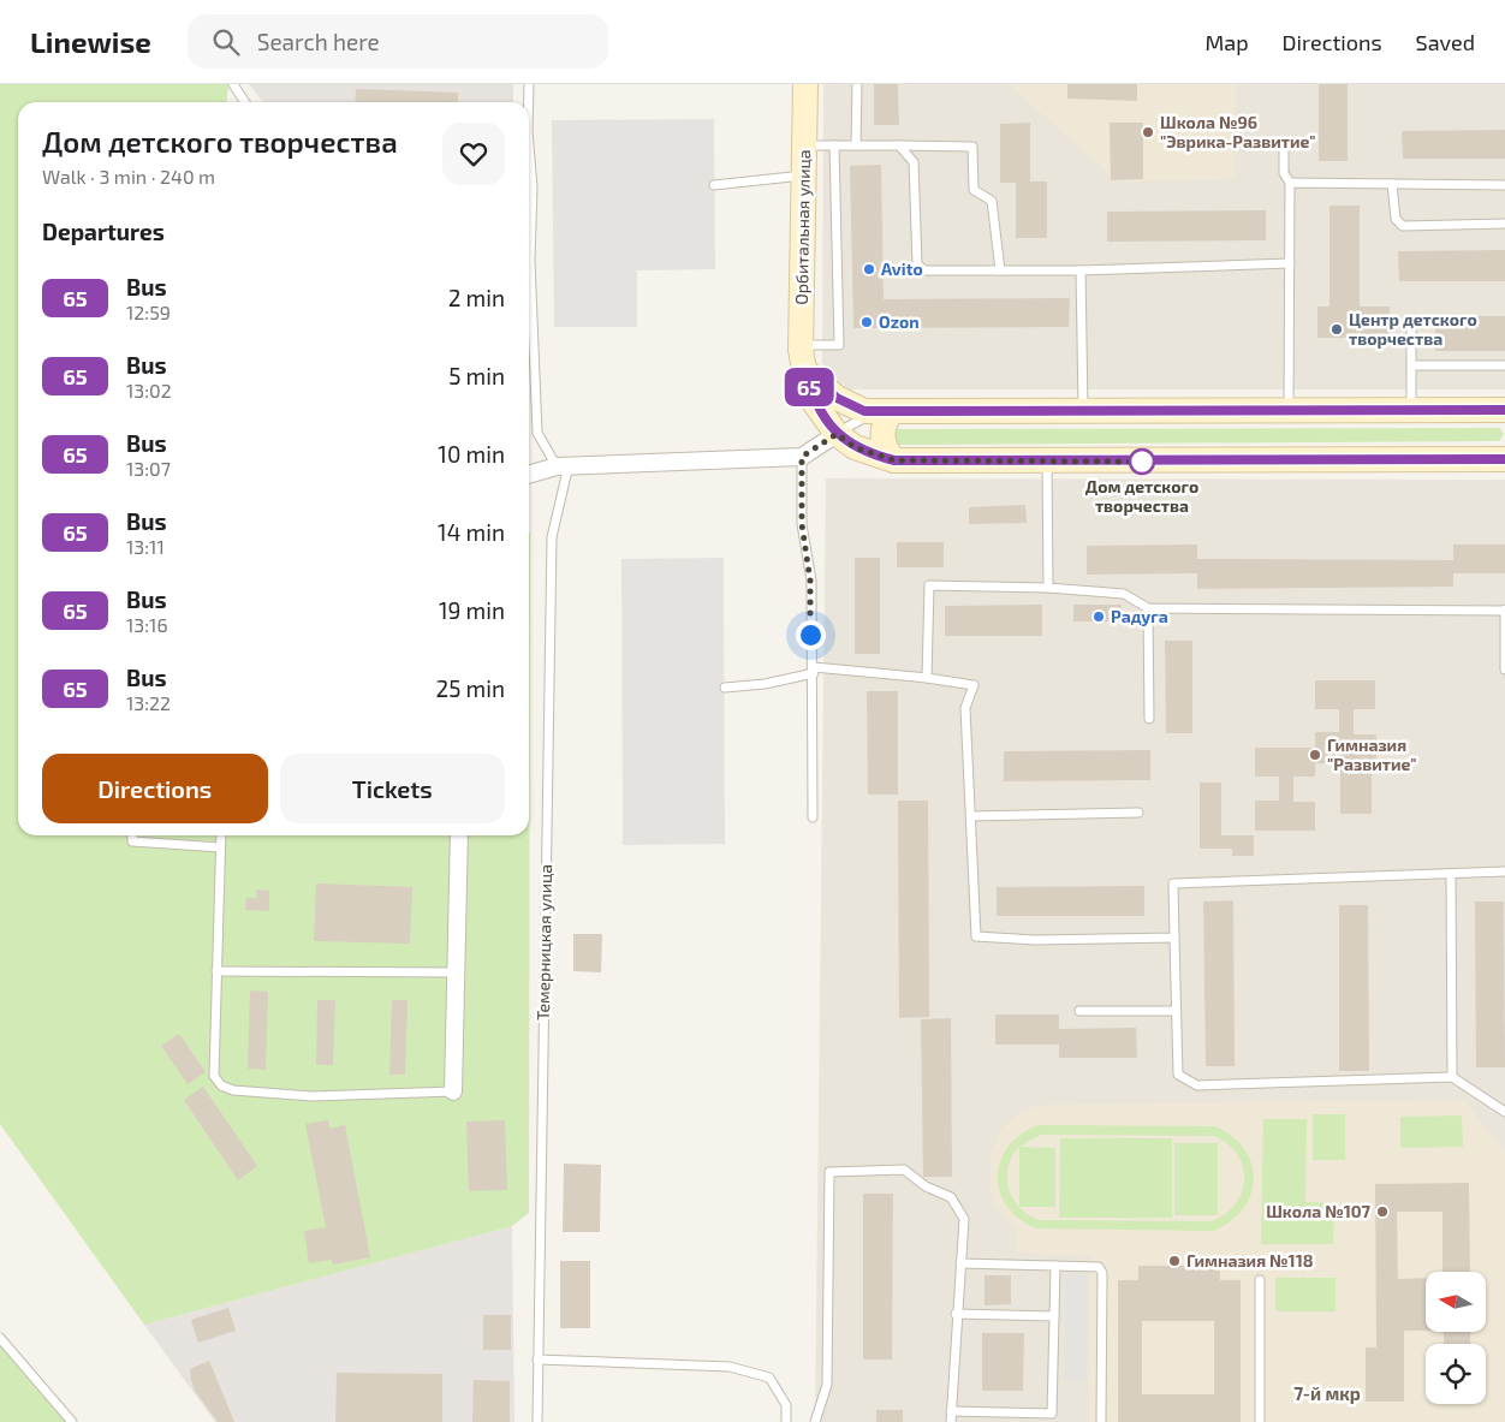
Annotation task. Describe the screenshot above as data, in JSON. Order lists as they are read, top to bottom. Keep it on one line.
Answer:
{"streets":{"main road":["Орбитальная улица"],"lane":["Темерницкая улица"]},"districts":["7-й мкр"],"places":["Школа №96 \"Эврика-Развитие\"","Avito","Ozon","Центр детского творчества","Дом детского творчества","Радуга","Гимназия \"Развитие\"","Школа №107","Гимназия №118"],"lines":["bus line 65"],"north":"left","page":{"header":"Linewise","search":"Search here","nav":["Map","Directions","Saved"],"on_map":"65","heading":[["Дом детского творчества","Walk · 3 min · 240 m"],"Departures"],"list":[{"mark":"65","name":"Bus","note":"12:59","value":"2 min"},{"mark":"65","name":"Bus","note":"13:02","value":"5 min"},{"mark":"65","name":"Bus","note":"13:07","value":"10 min"},{"mark":"65","name":"Bus","note":"13:11","value":"14 min"},{"mark":"65","name":"Bus","note":"13:16","value":"19 min"},{"mark":"65","name":"Bus","note":"13:22","value":"25 min"}],"buttons":["Directions","Tickets"]}}
